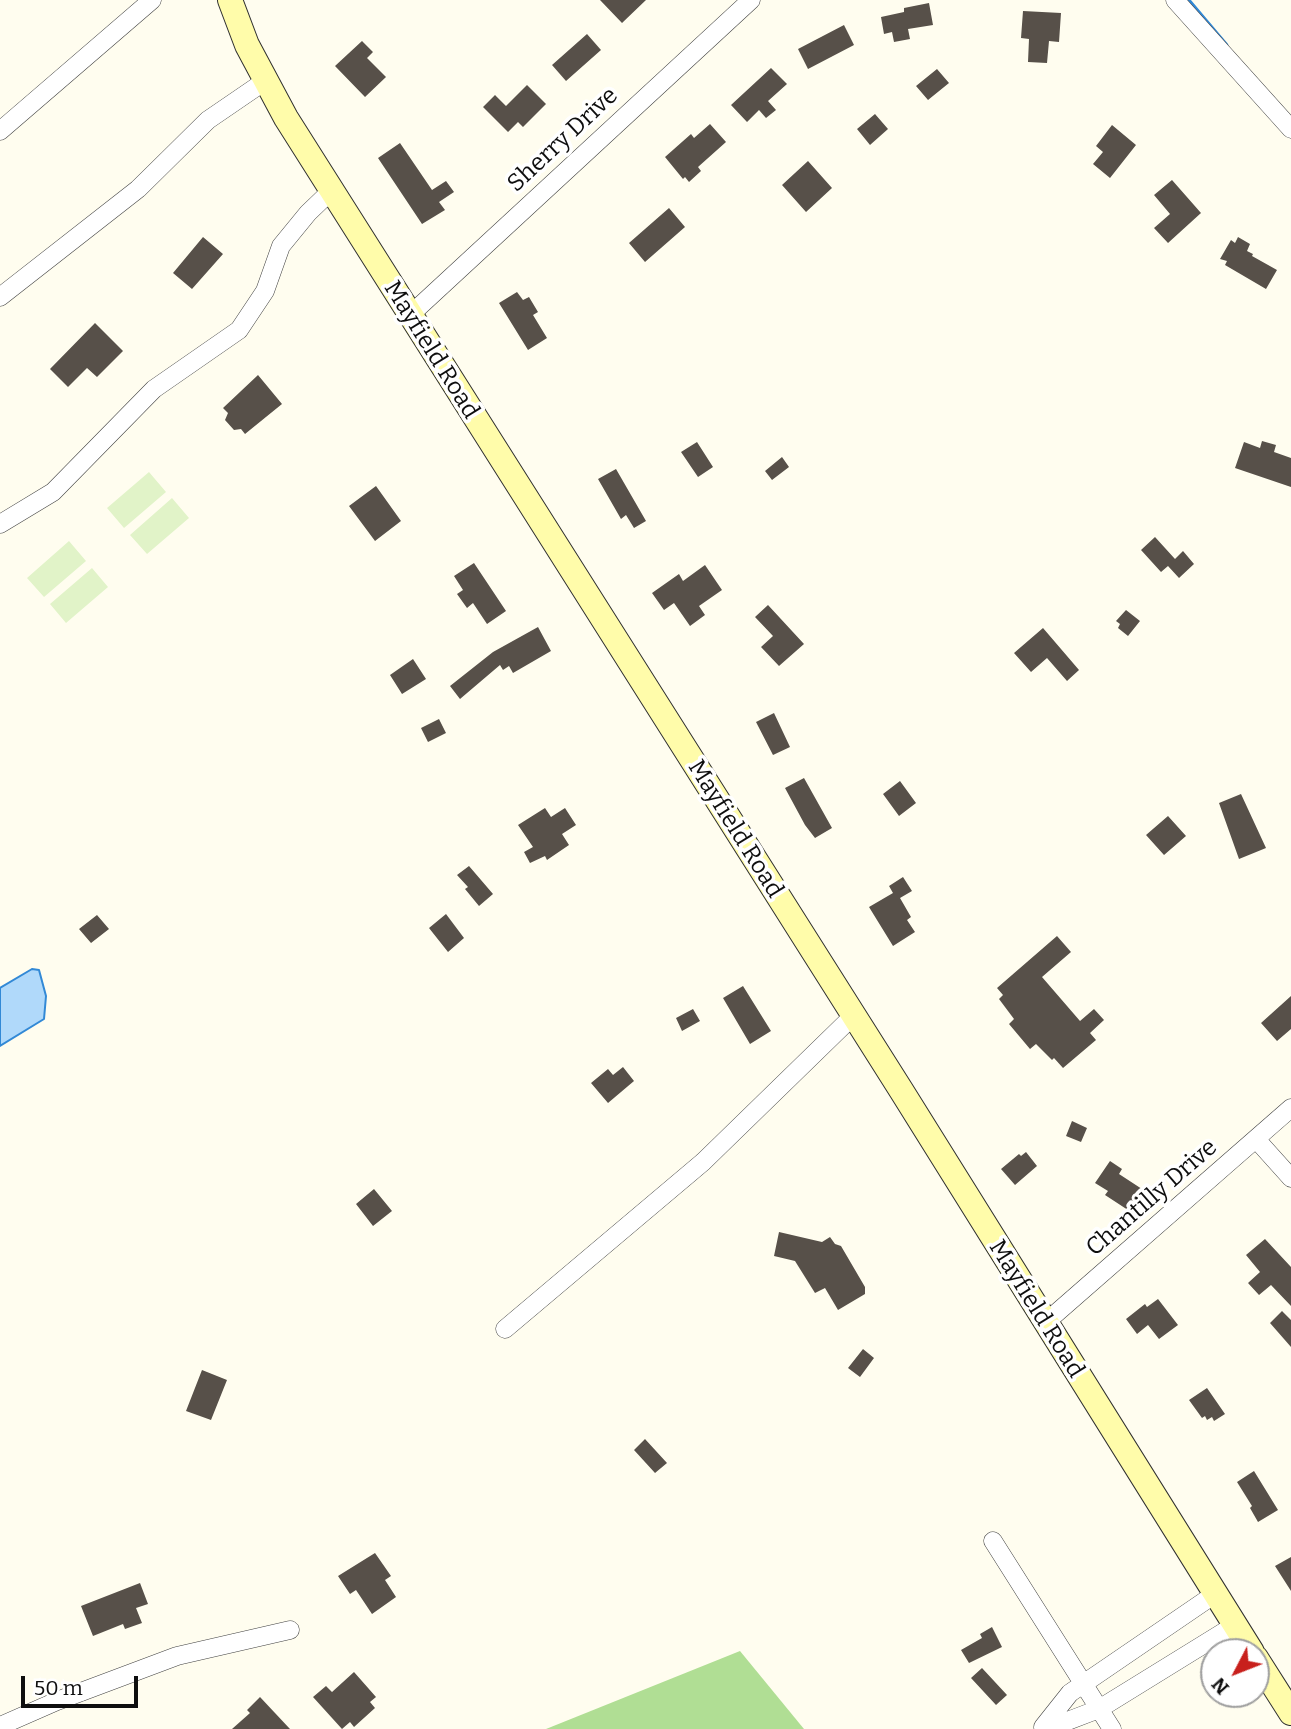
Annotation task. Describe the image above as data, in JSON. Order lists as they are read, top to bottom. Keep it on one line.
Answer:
{"streets":{"street":["Sherry Drive","Mayfield Road","Chantilly Drive"]},"crossings":[["Sherry Drive","Mayfield Road"],["Mayfield Road","Chantilly Drive"]],"scale_bar":"50 m","north":"bottom left"}
